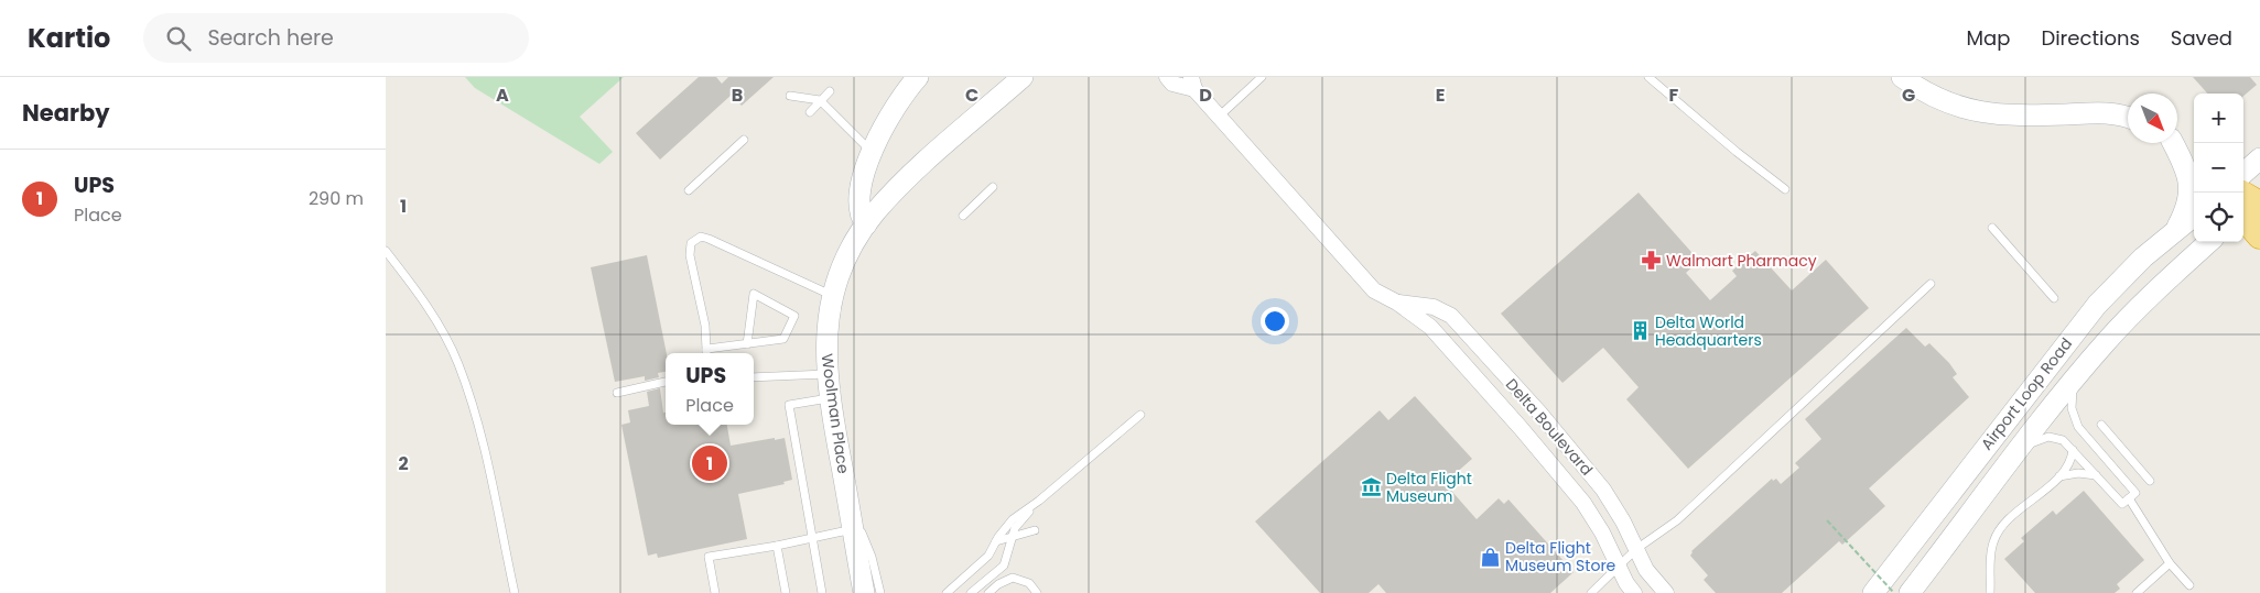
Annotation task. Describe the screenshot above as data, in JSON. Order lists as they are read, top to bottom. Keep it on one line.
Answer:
{"streets":{"main road":["Airport Loop Road","Woolman Place"],"street":["Delta Boulevard"]},"places":{"pharmacy":["Walmart Pharmacy"],"building":["Delta World Headquarters"],"museum":["Delta Flight Museum"],"shop":["Delta Flight Museum Store"]},"north":"bottom right","page":{"header":"Kartio","search":"Search here","nav":["Map","Directions","Saved"],"heading":"Nearby","map_buttons":["+","−"],"list":[{"mark":"1","name":"UPS","note":"Place","value":"290 m"}],"popup":["UPS","Place"],"pins":"1"},"grid":{"columns":["A","B","C","D","E","F","G"],"rows":["1","2"]}}
